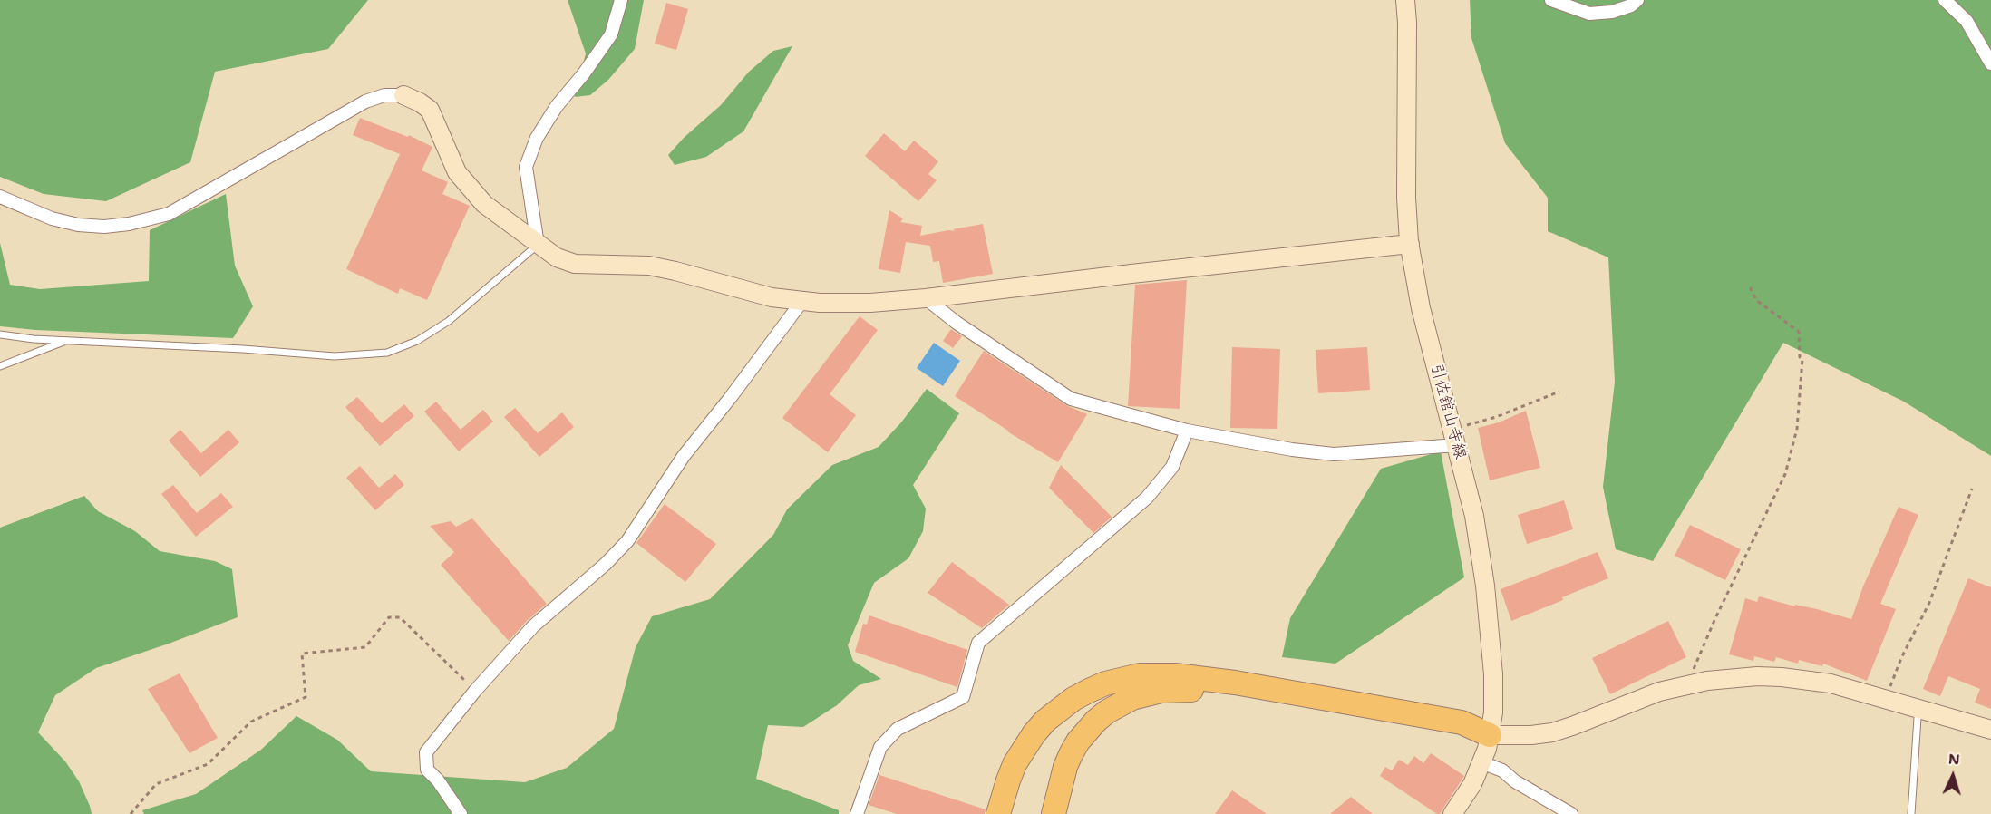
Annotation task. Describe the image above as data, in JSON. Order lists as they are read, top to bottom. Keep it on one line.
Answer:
{"streets":{"street":["引佐舘山寺線"]},"north":"top"}
